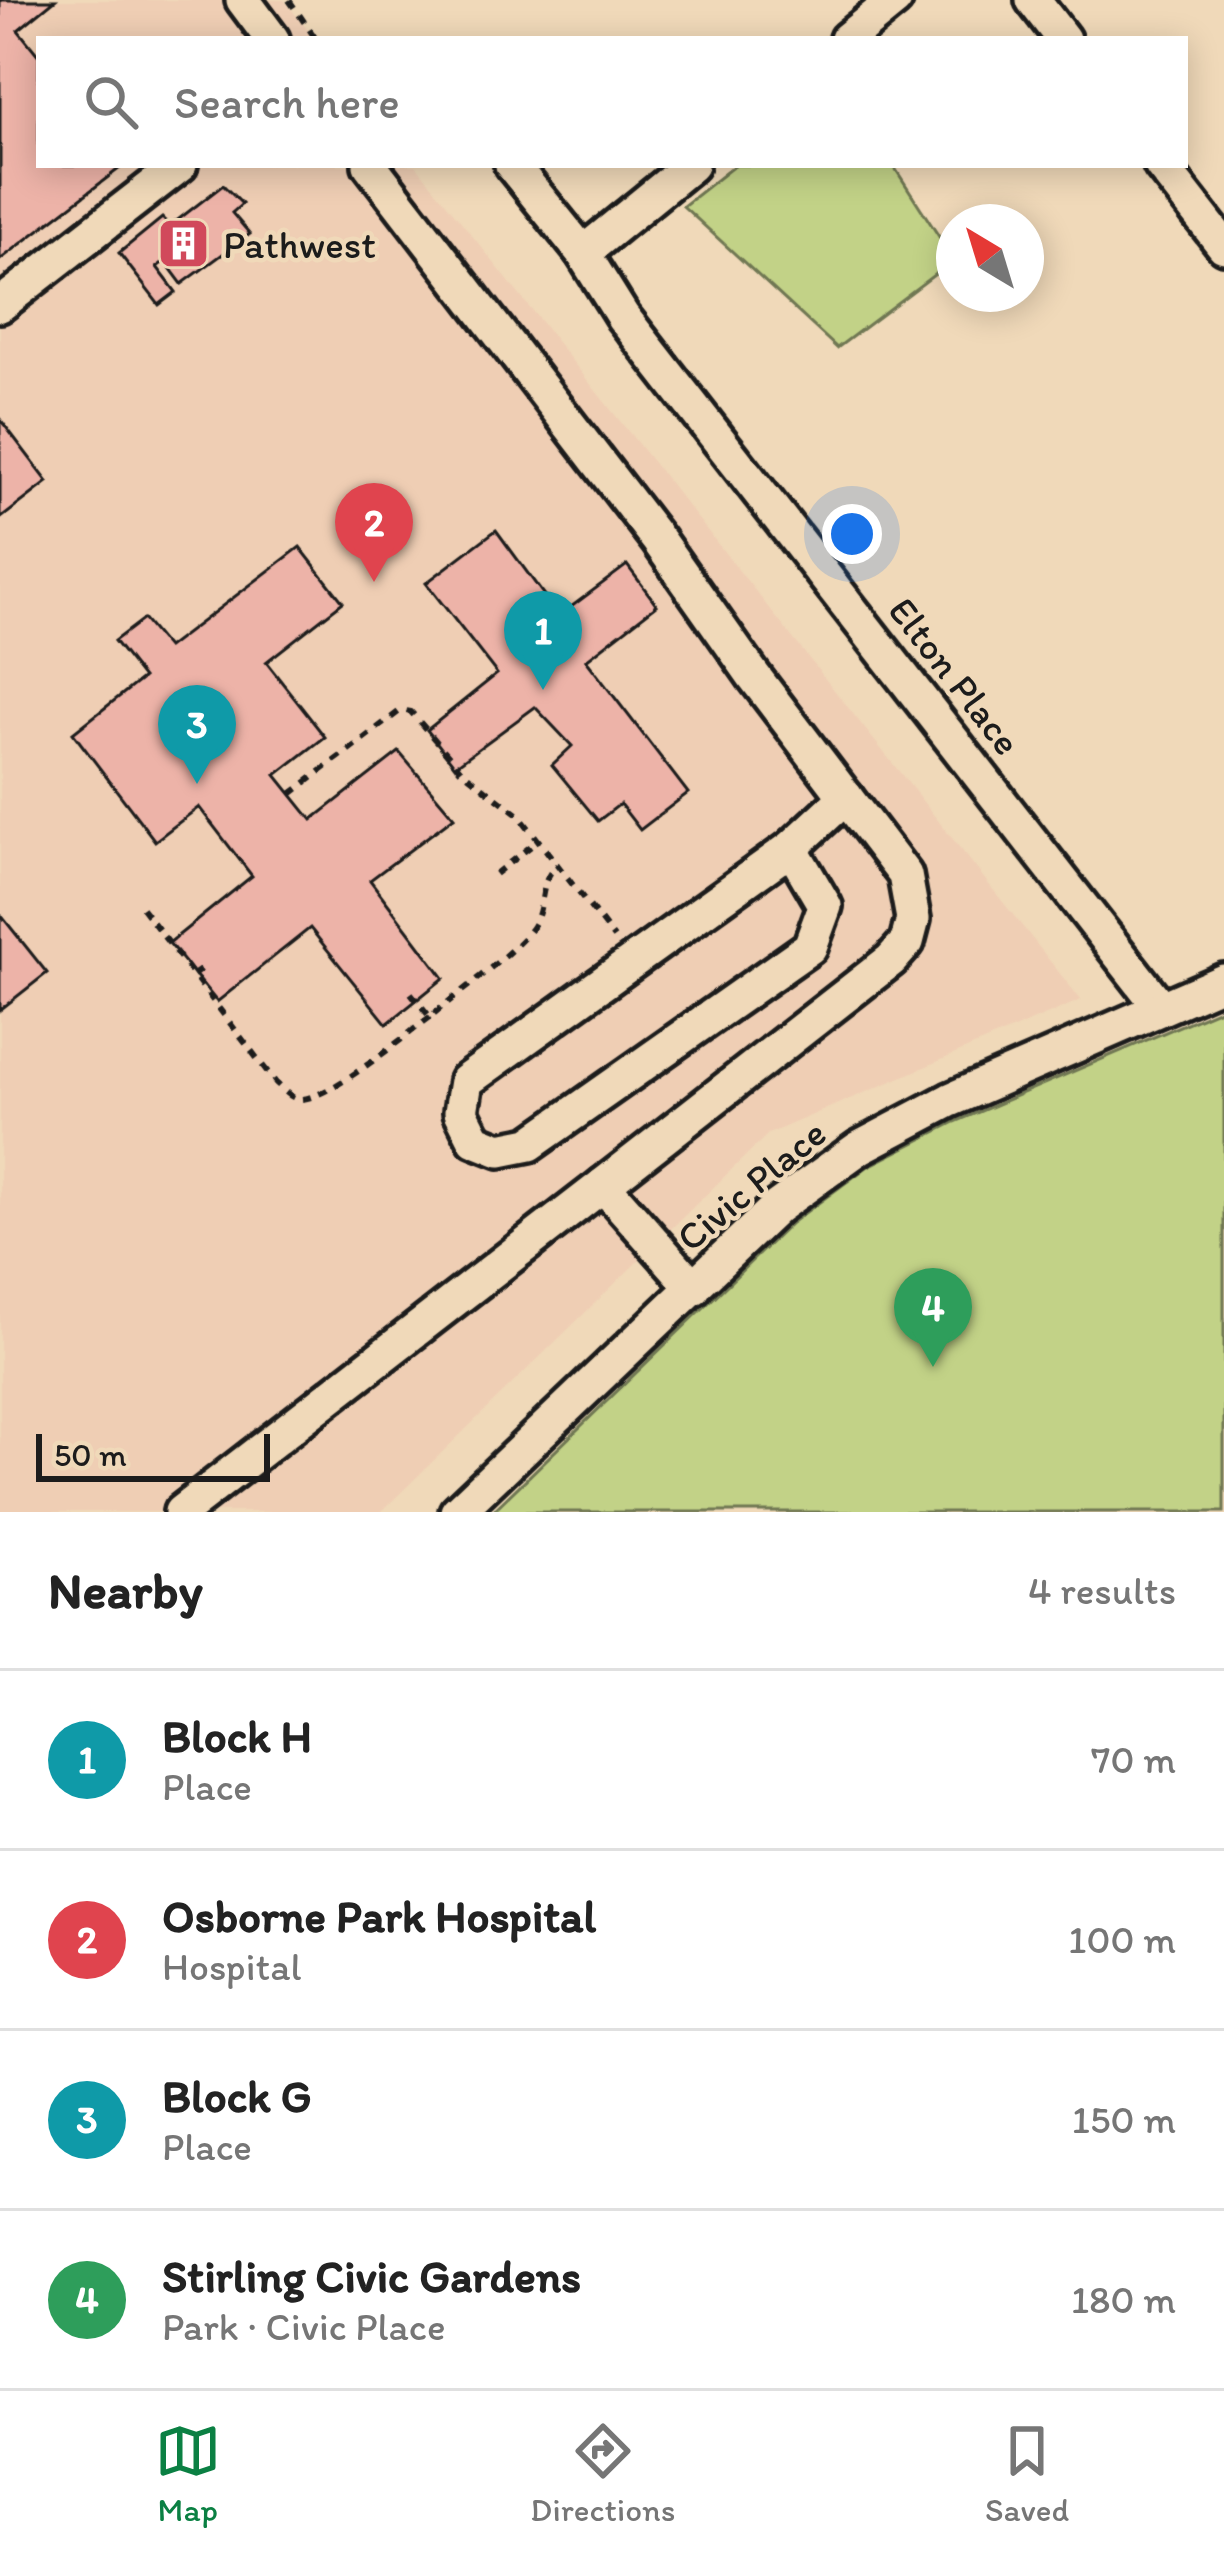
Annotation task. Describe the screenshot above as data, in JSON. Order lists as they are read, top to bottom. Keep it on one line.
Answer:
{"streets":{"street":["Elton Place","Civic Place"]},"crossings":[["Elton Place","Civic Place"]],"places":{"building":["Pathwest"]},"scale_bar":"50 m","north":"top left","page":{"search":"Search here","pins":["2","1","3","4"],"scale":"50 m","heading":["Nearby","4 results"],"list":[{"mark":"1","name":"Block H","note":"Place","value":"70 m"},{"mark":"2","name":"Osborne Park Hospital","note":"Hospital","value":"100 m"},{"mark":"3","name":"Block G","note":"Place","value":"150 m"},{"mark":"4","name":"Stirling Civic Gardens","note":"Park · Civic Place","value":"180 m"}],"nav":["Map","Directions","Saved"]}}
